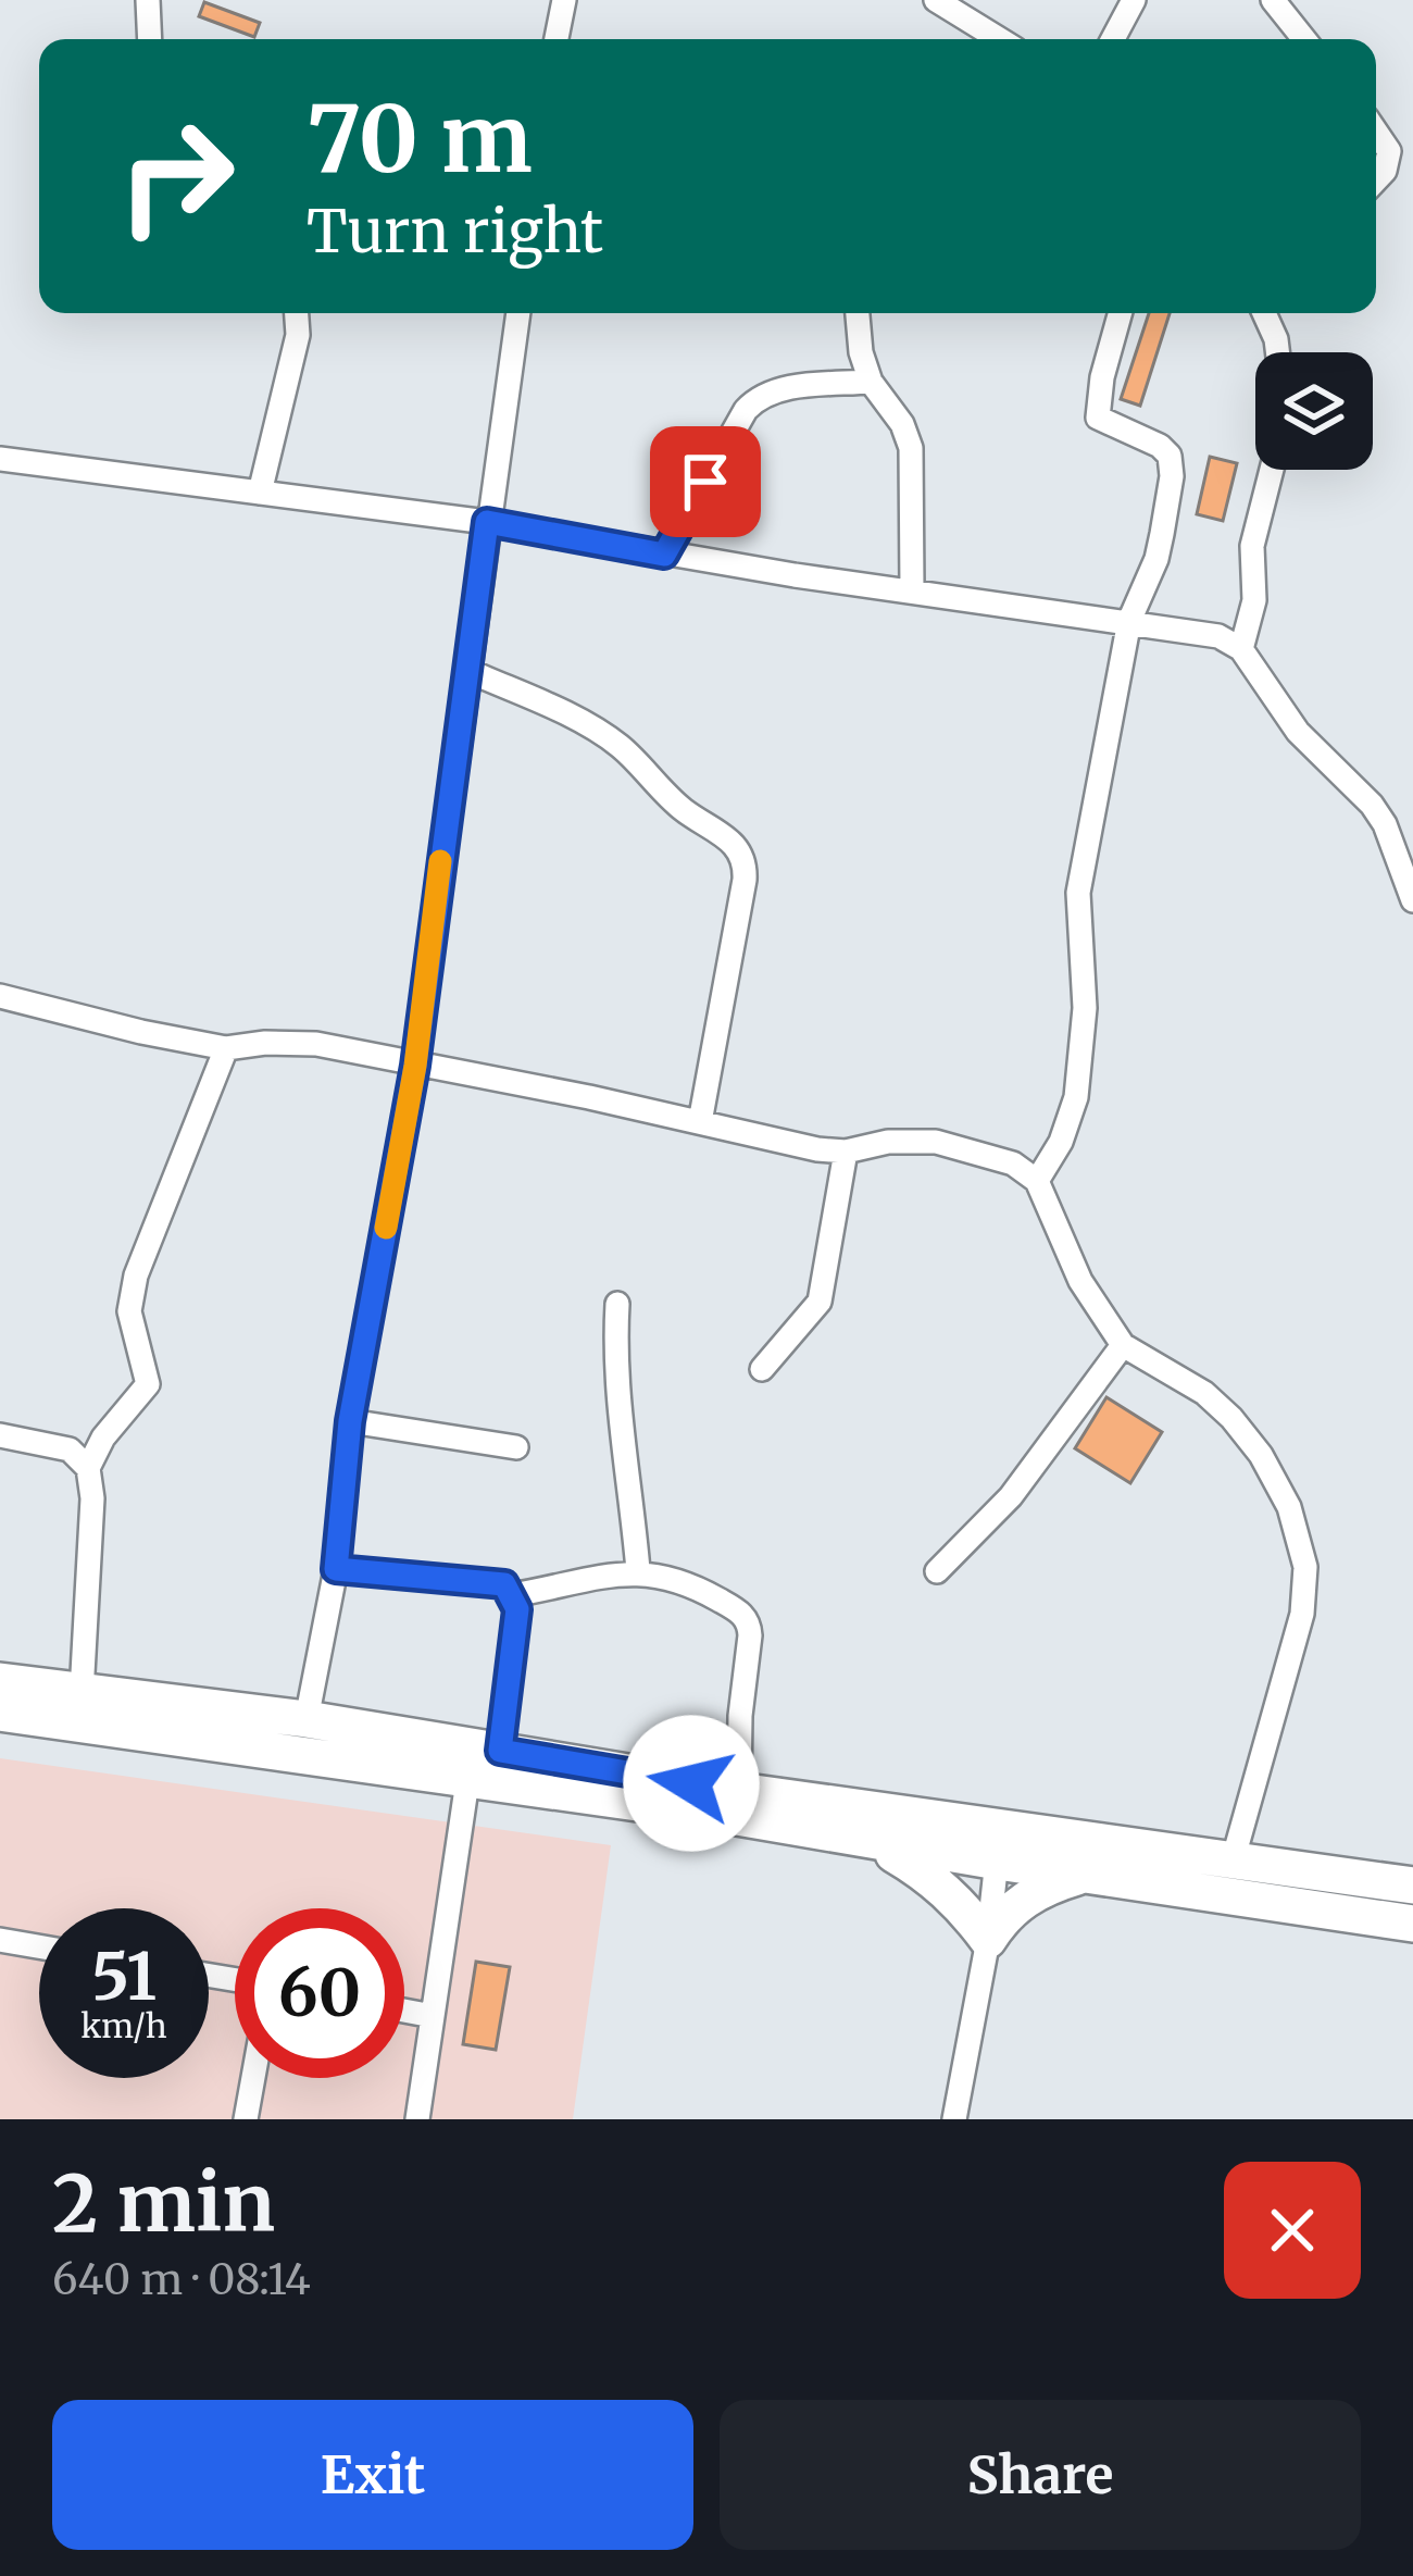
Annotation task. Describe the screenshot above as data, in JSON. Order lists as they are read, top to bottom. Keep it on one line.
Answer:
{"page":{"turn":["70 m","Turn right"],"speed":"51 km/h","limit":"60","heading":["2 min","640 m · 08:14"],"buttons":["Exit","Share"]}}
